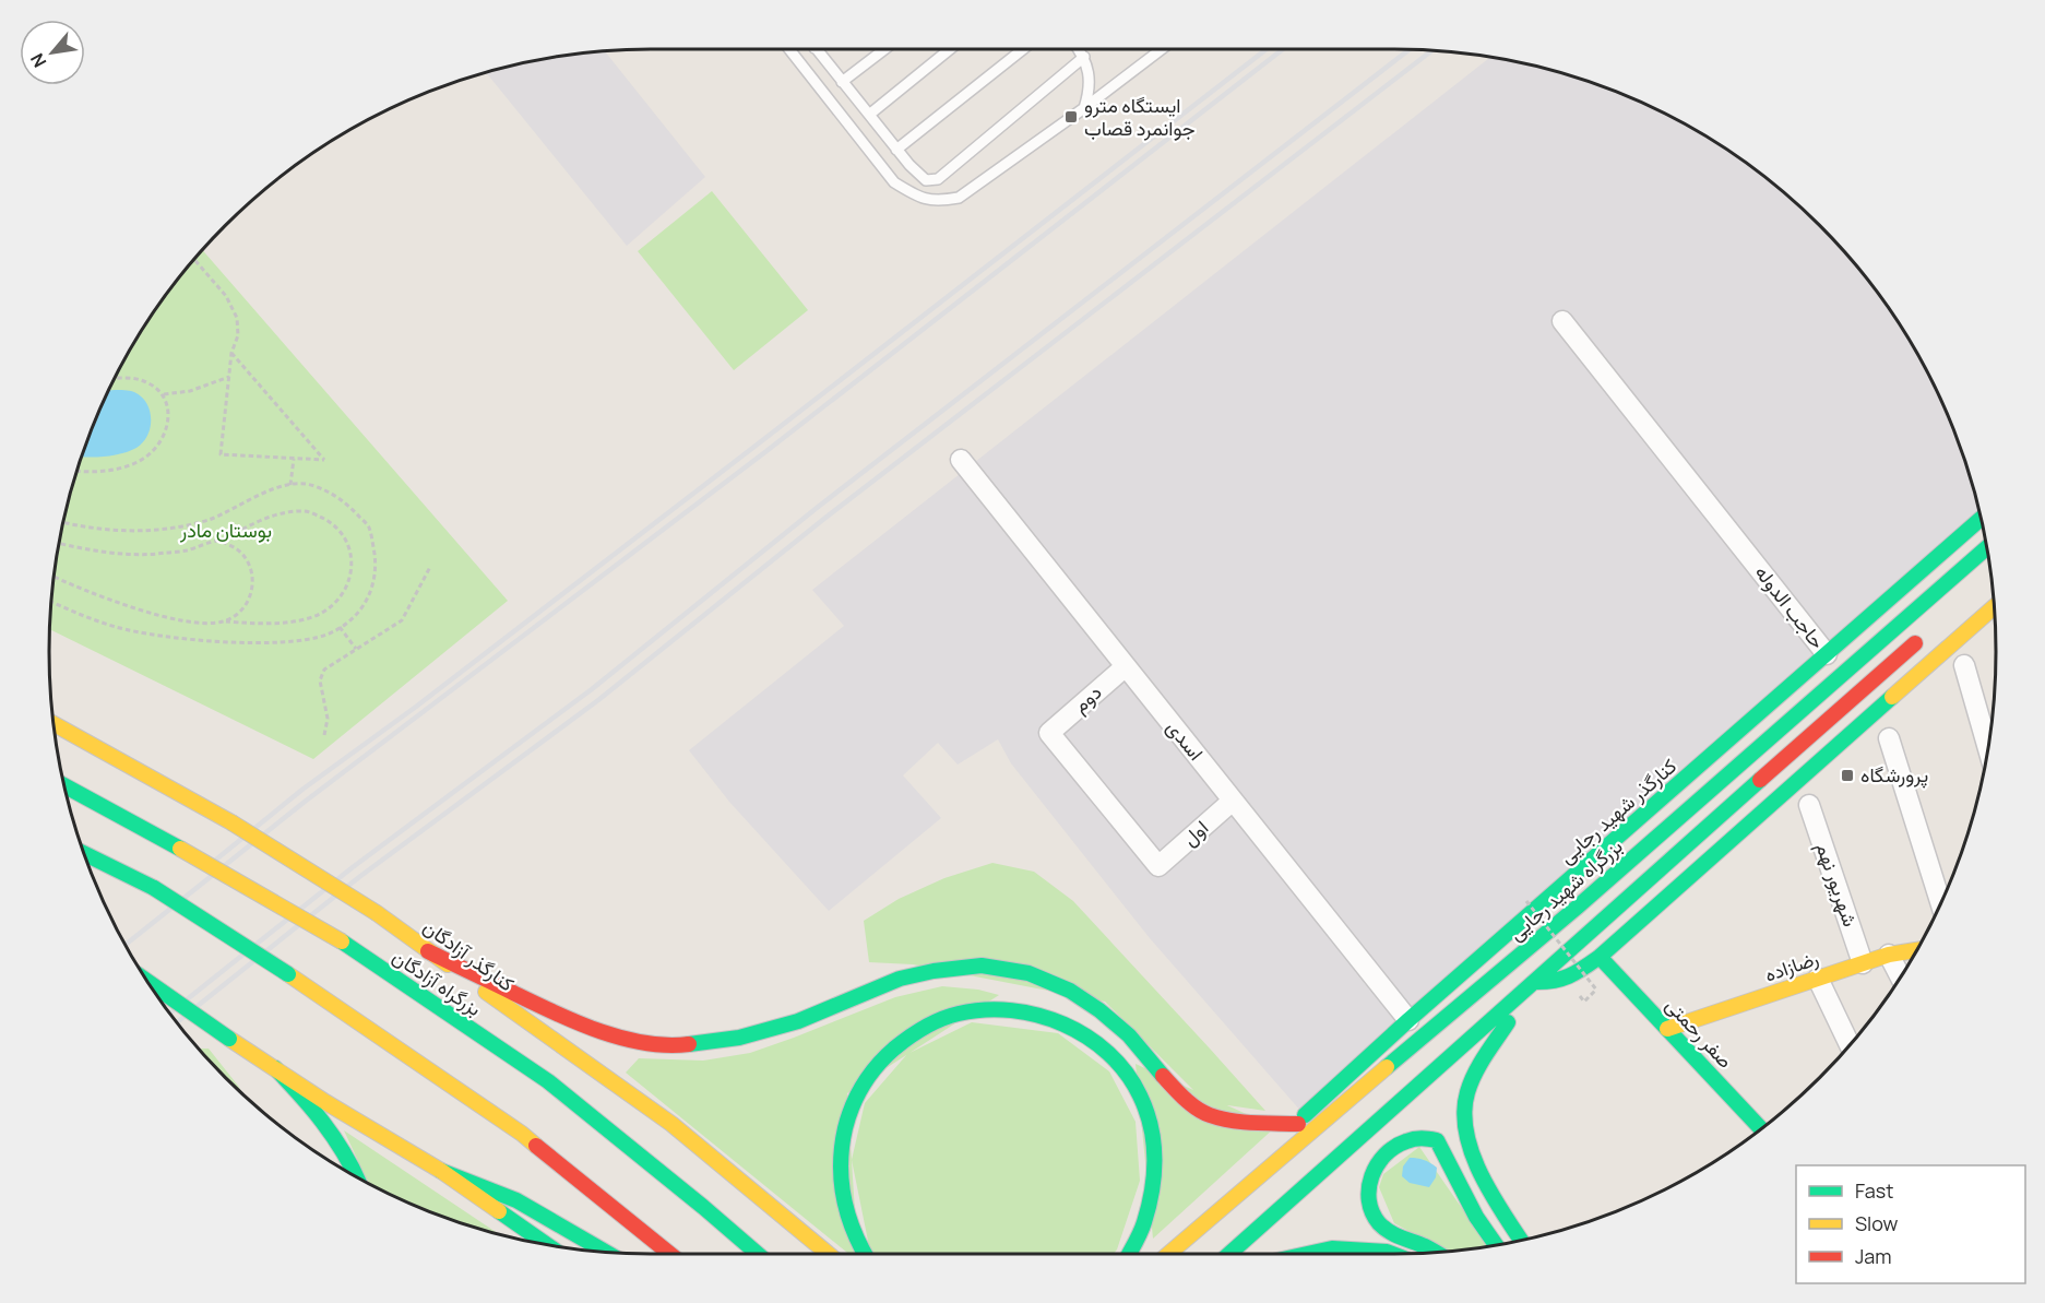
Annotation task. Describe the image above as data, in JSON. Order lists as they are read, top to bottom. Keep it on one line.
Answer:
{"streets":{"main road":["کنارگذر شهید رجایی","بزرگراه شهید رجایی","کنارگذر آزادگان","رضازاده","بزرگراه آزادگان","صفر رحمتی"],"street":["حاجب الدوله","دوم","اسدی","اول","شهریور نهم"]},"crossings":[["حاجب الدوله","کنارگذر شهید رجایی"],["دوم","اسدی"],["دوم","اول"],["اسدی","کنارگذر شهید رجایی"],["اسدی","اول"],["کنارگذر شهید رجایی","بزرگراه شهید رجایی"],["شهریور نهم","رضازاده"],["رضازاده","صفر رحمتی"]],"parks":["بوستان مادر"],"places":{"transit":["ایستگاه مترو جوانمرد قصاب","پرورشگاه"]},"legend":["Fast","Slow","Jam"],"north":"bottom left"}
